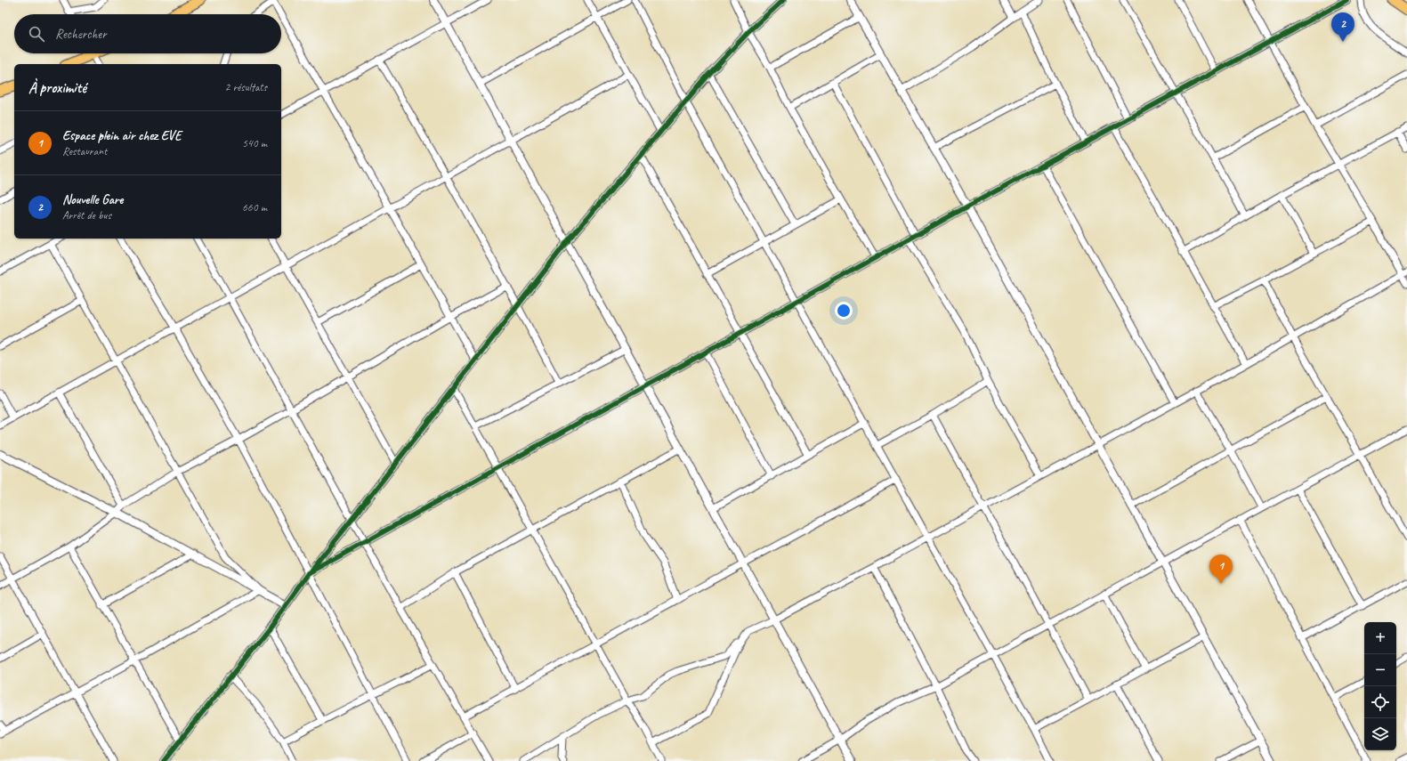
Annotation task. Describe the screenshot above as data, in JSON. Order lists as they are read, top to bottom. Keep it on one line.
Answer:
{"page":{"pins":["2","1"],"search":"Rechercher","heading":["À proximité","2 résultats"],"list":[{"mark":"1","name":"Espace plein air chez EVE","note":"Restaurant","value":"540 m"},{"mark":"2","name":"Nouvelle Gare","note":"Arrêt de bus","value":"660 m"}],"map_buttons":["+","−"]}}
